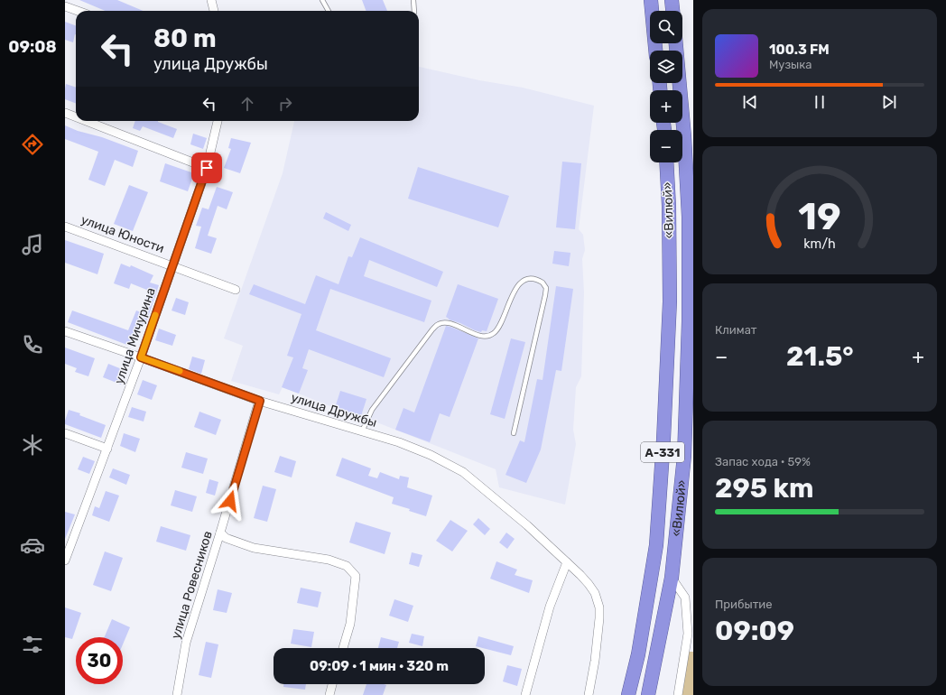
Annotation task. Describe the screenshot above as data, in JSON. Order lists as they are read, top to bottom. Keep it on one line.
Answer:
{"streets":{"highway":["«Вилюй»","А-331"],"street":["улица Юности","улица Мичурина","улица Дружбы","улица Ровесников"]},"crossings":[["улица Юности","улица Мичурина"],["улица Мичурина","улица Дружбы"],["улица Дружбы","улица Ровесников"]],"page":{"tabs":"09:08","map_buttons":["+","−"],"turn":["80 m","улица Дружбы"],"song":["100.3 FM","Музыка"],"tile":["Климат",["Запас хода · 59%","295 km"],["Прибытие","09:09"]],"heat":["−","21.5°","+"],"limit":"30","trip":"09:09 · 1 мин · 320 m","gauge":["19","km/h"]}}
